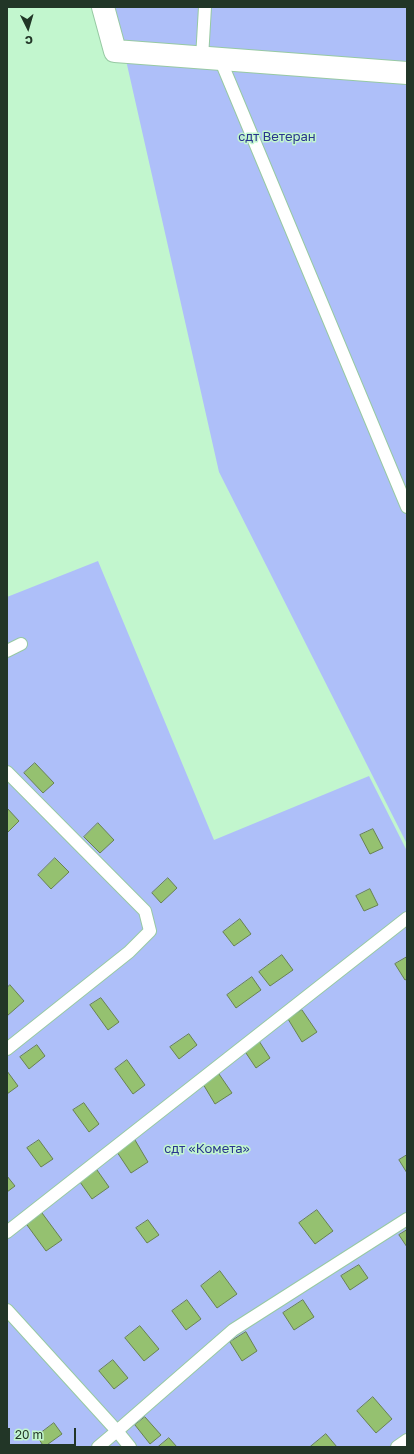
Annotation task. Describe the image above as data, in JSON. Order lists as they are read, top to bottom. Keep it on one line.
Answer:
{"parks":["сдт Ветеран","сдт «Комета»"],"scale_bar":"20 m","north":"bottom"}
